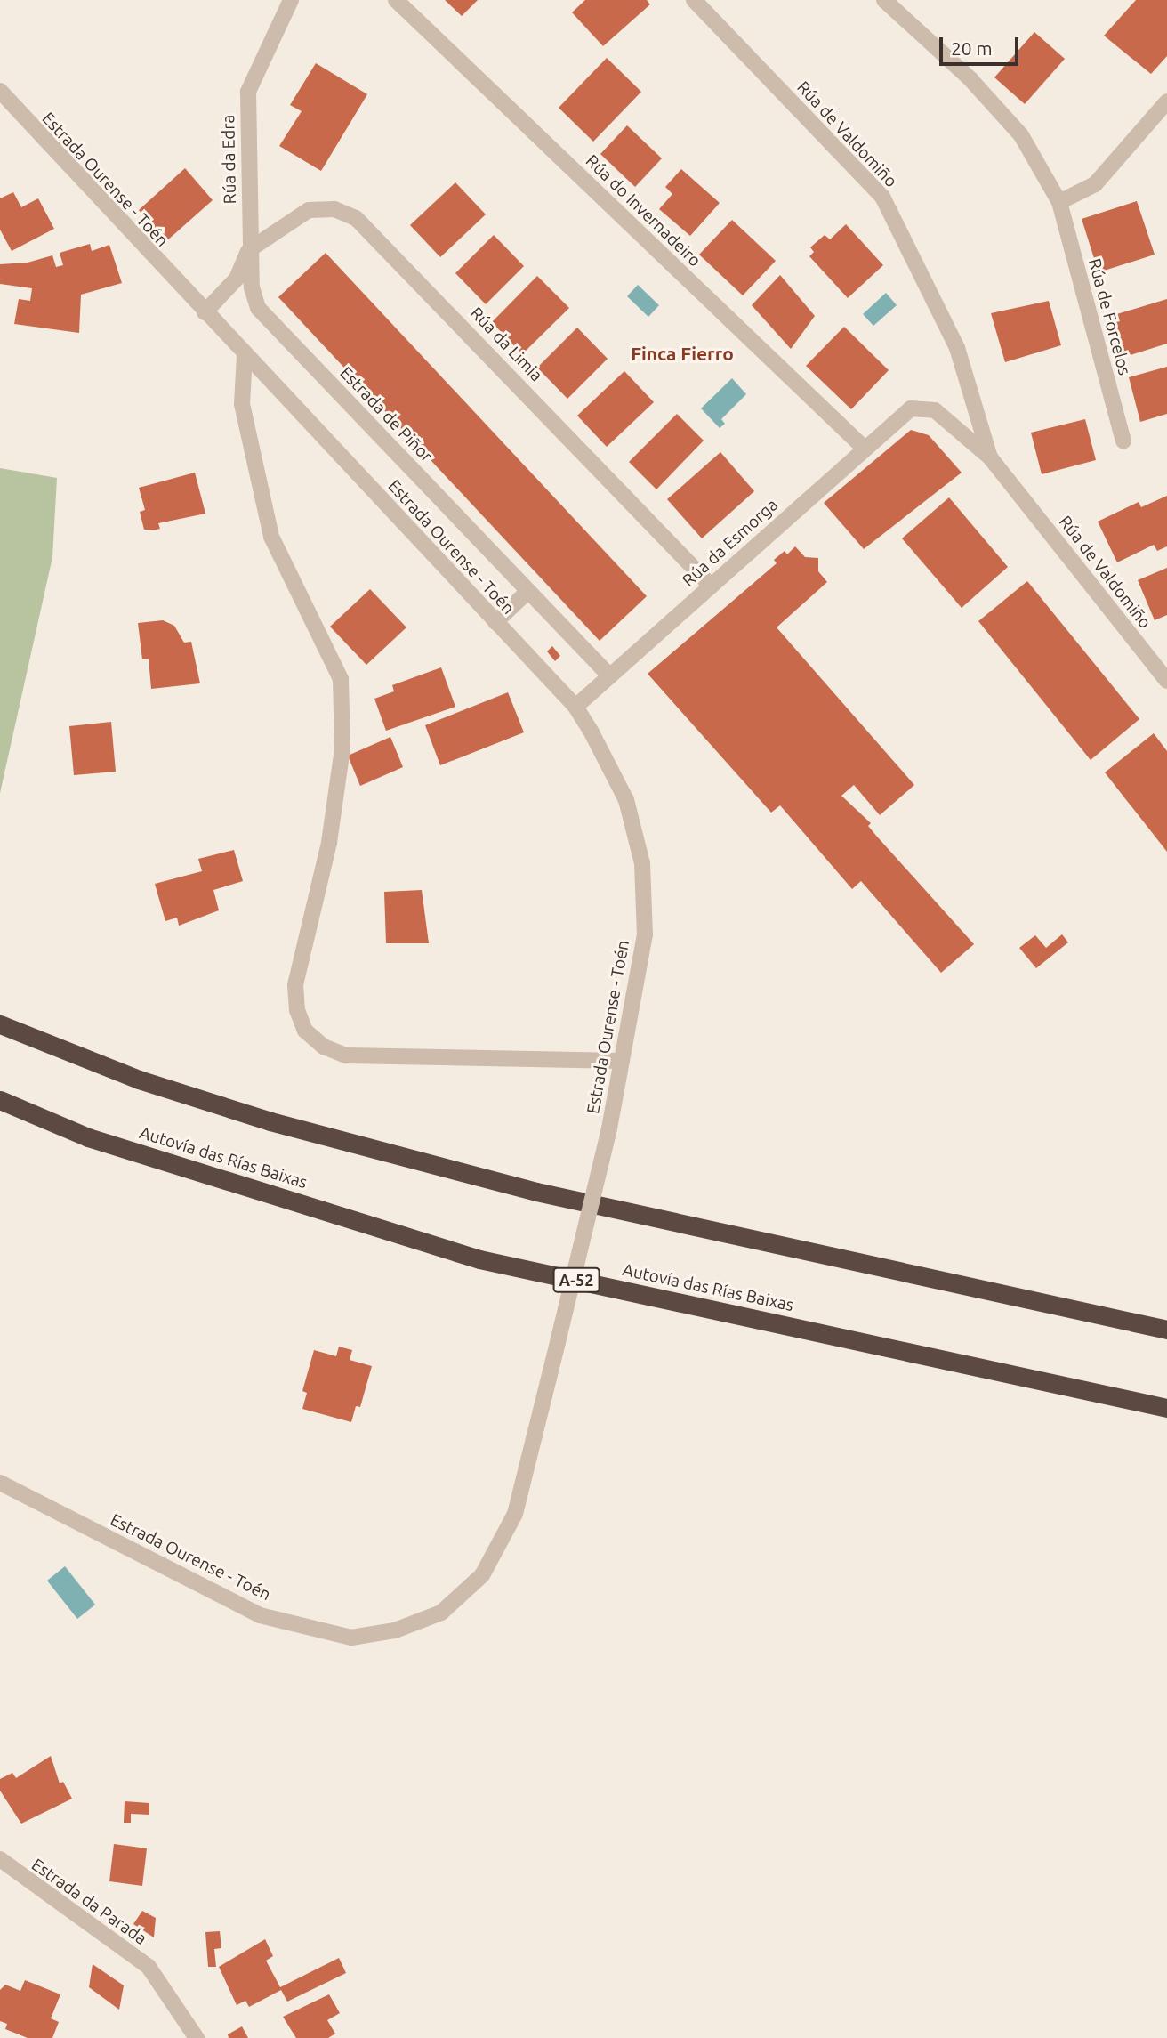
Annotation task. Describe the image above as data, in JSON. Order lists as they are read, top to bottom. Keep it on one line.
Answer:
{"streets":{"highway":["Autovía das Rías Baixas","A-52"],"street":["Rúa de Valdomiño","Rúa da Edra","Estrada Ourense - Toén","Rúa do Invernadeiro","Rúa de Forcelos","Rúa da Limia","Estrada de Piñor","Rúa da Esmorga","Estrada da Parada"]},"crossings":[["Rúa de Valdomiño","Rúa da Esmorga"],["Rúa da Edra","Estrada Ourense - Toén"],["Rúa da Edra","Rúa da Limia"],["Rúa da Edra","Estrada de Piñor"],["Estrada Ourense - Toén","Rúa da Esmorga"],["Rúa do Invernadeiro","Rúa da Esmorga"],["Rúa da Limia","Estrada de Piñor"],["Rúa da Limia","Rúa da Esmorga"],["Estrada de Piñor","Rúa da Esmorga"]],"districts":["Finca Fierro"],"scale_bar":"20 m"}
